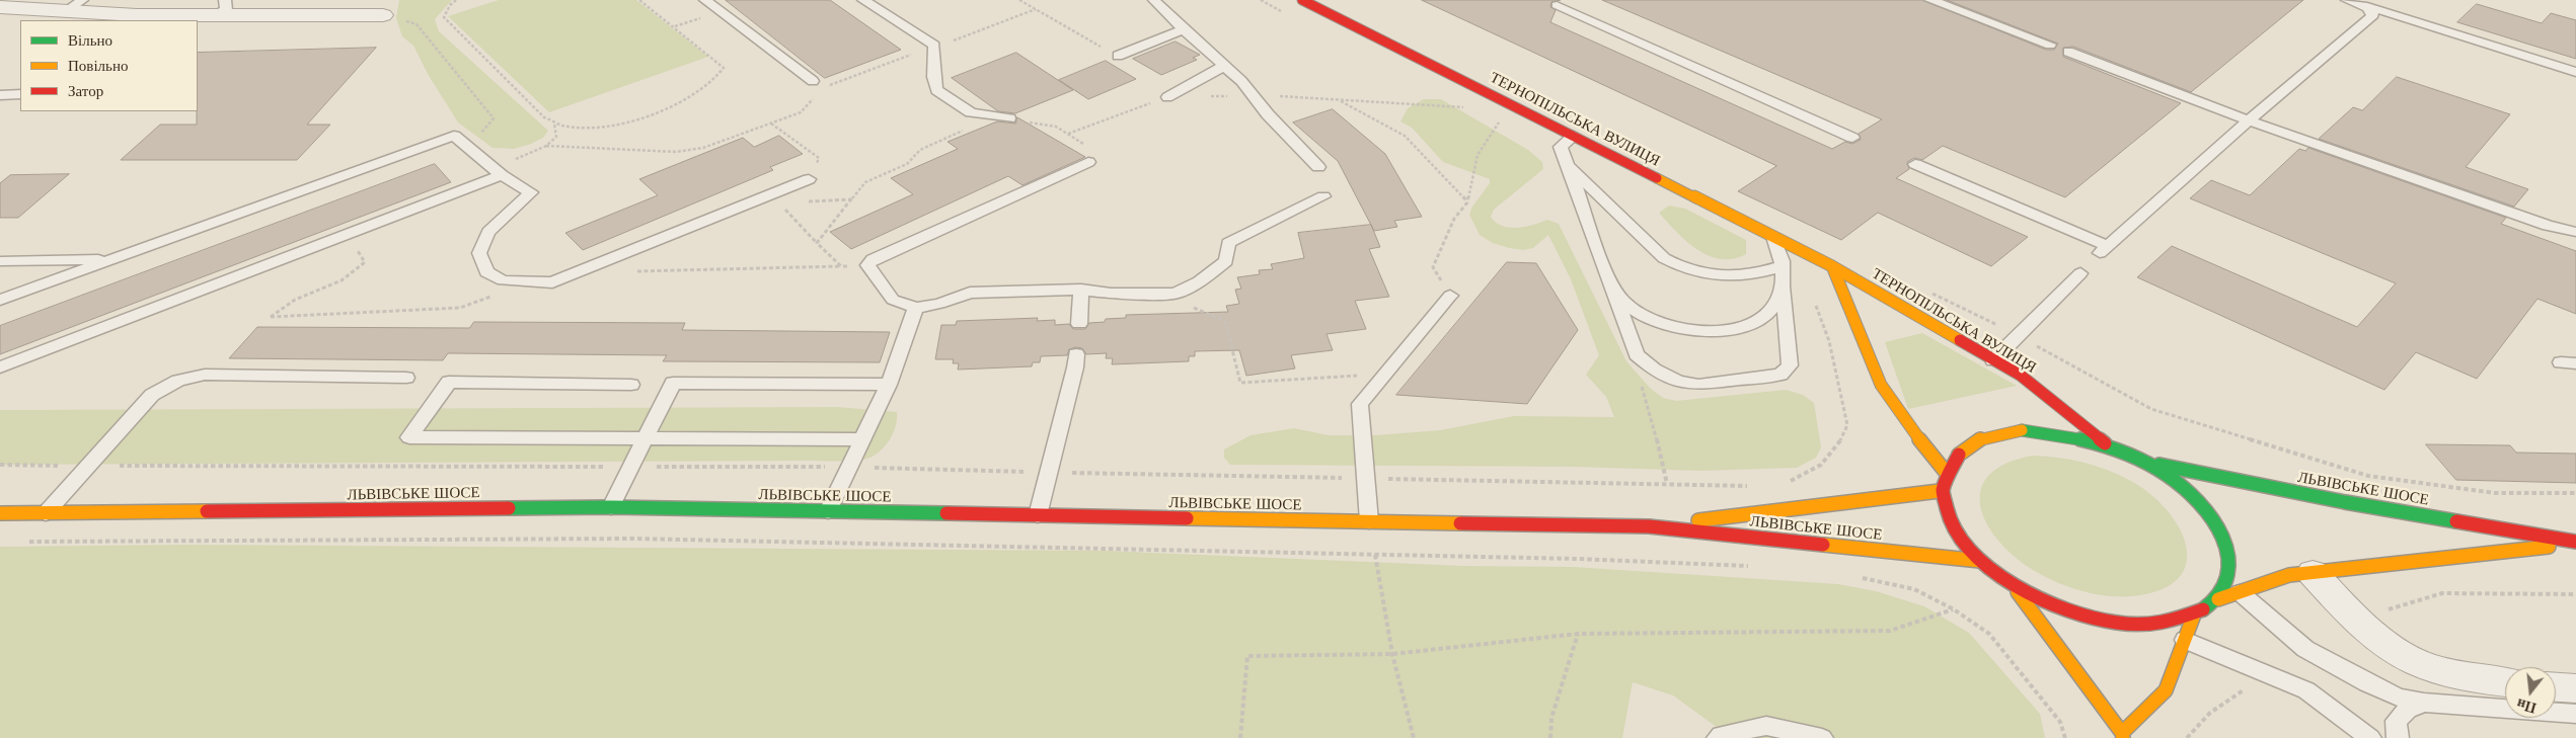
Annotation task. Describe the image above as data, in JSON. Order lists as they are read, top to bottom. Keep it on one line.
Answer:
{"streets":{"main road":["ТЕРНОПІЛЬСЬКА ВУЛИЦЯ","ЛЬВІВСЬКЕ ШОСЕ"]},"legend":["Вільно","Повільно","Затор"],"north":"bottom"}
